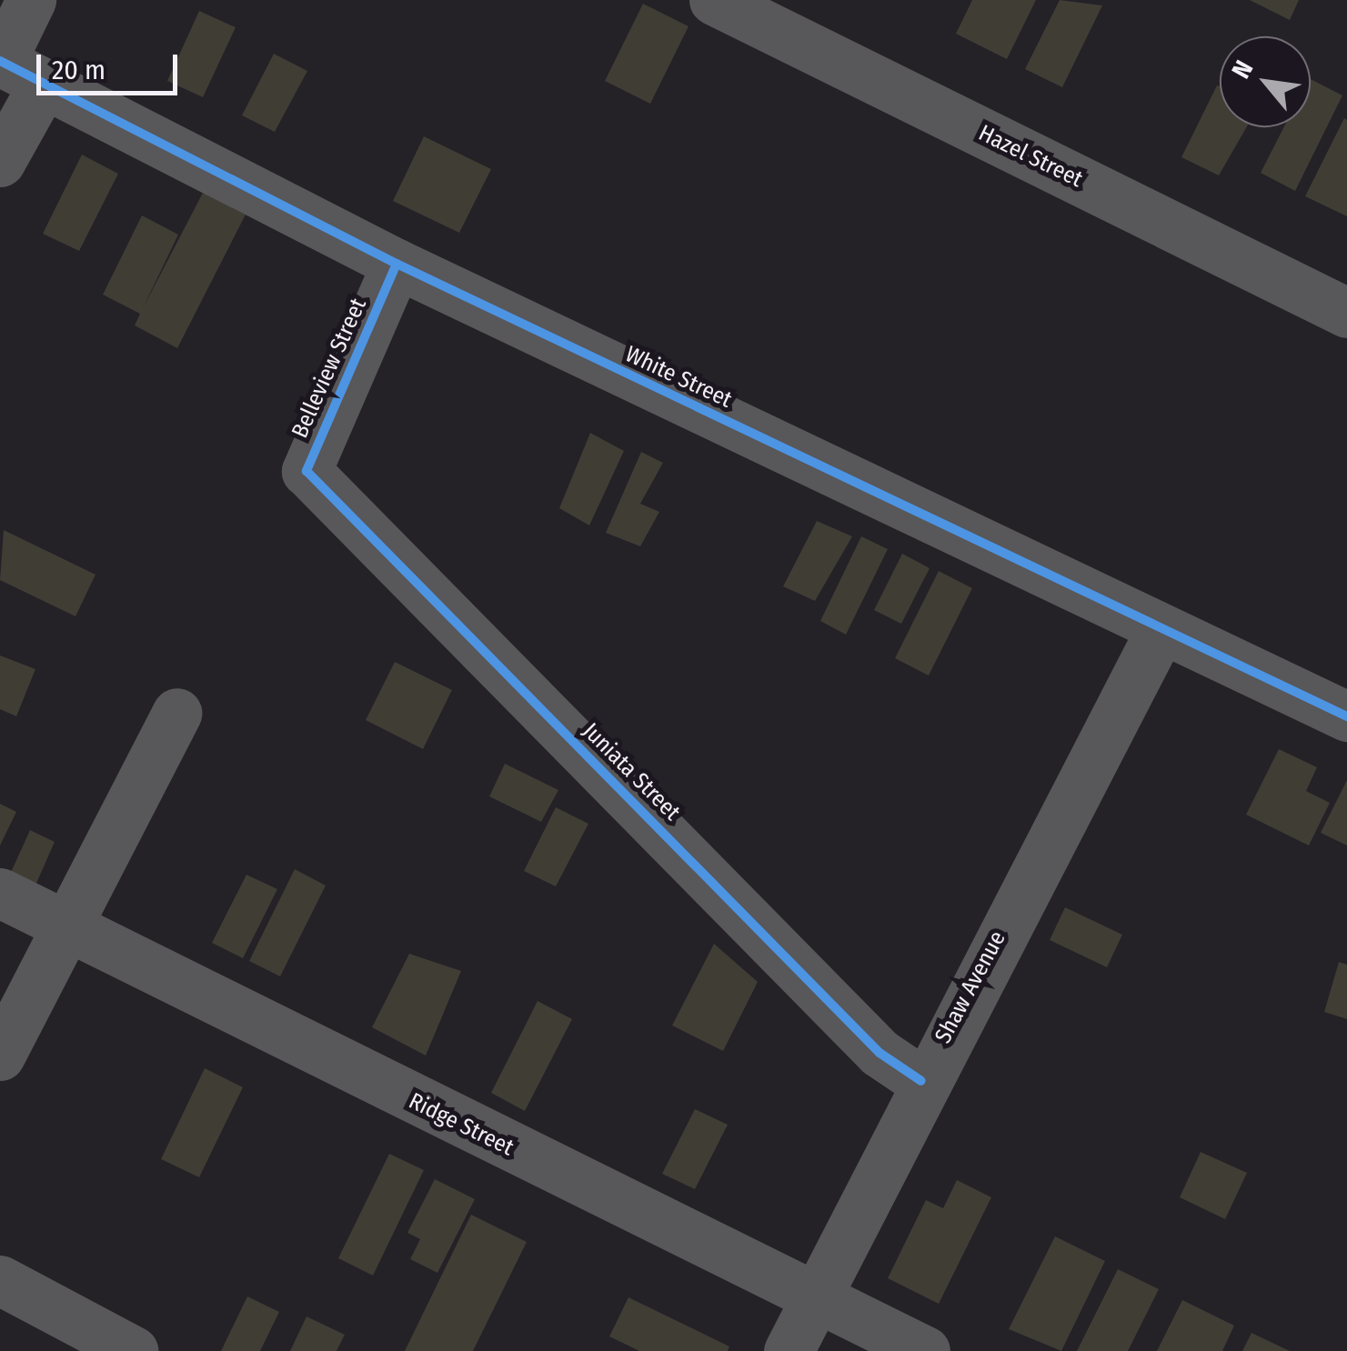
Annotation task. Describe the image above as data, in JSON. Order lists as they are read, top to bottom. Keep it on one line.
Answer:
{"streets":{"street":["Hazel Street","Belleview Street","White Street","Juniata Street","Shaw Avenue","Ridge Street"]},"crossings":[["Belleview Street","White Street"],["Belleview Street","Juniata Street"],["White Street","Shaw Avenue"],["Juniata Street","Shaw Avenue"],["Shaw Avenue","Ridge Street"]],"scale_bar":"20 m","north":"top left"}
